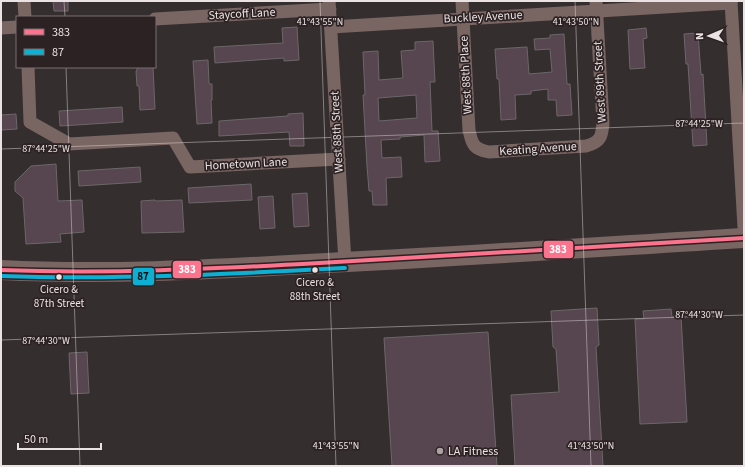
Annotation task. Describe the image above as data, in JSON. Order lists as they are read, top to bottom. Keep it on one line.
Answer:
{"streets":{"street":["Staycoff Lane","Buckley Avenue","West 88th Place","West 89th Street","West 88th Street","Keating Avenue","Hometown Lane"]},"crossings":[["Staycoff Lane","West 88th Street"],["Buckley Avenue","West 88th Place"],["Buckley Avenue","West 89th Street"],["Buckley Avenue","West 88th Street"],["West 88th Place","Keating Avenue"],["West 89th Street","Keating Avenue"],["West 88th Street","Hometown Lane"]],"places":["Cicero & 88th Street","Cicero & 87th Street","LA Fitness"],"lines":["transit line 383","transit line 87"],"legend":["383","87"],"scale_bar":"50 m","north":"left","coordinates":["41°43'55\"N","41°43'50\"N","87°44'25\"W","87°44'30\"W"]}
